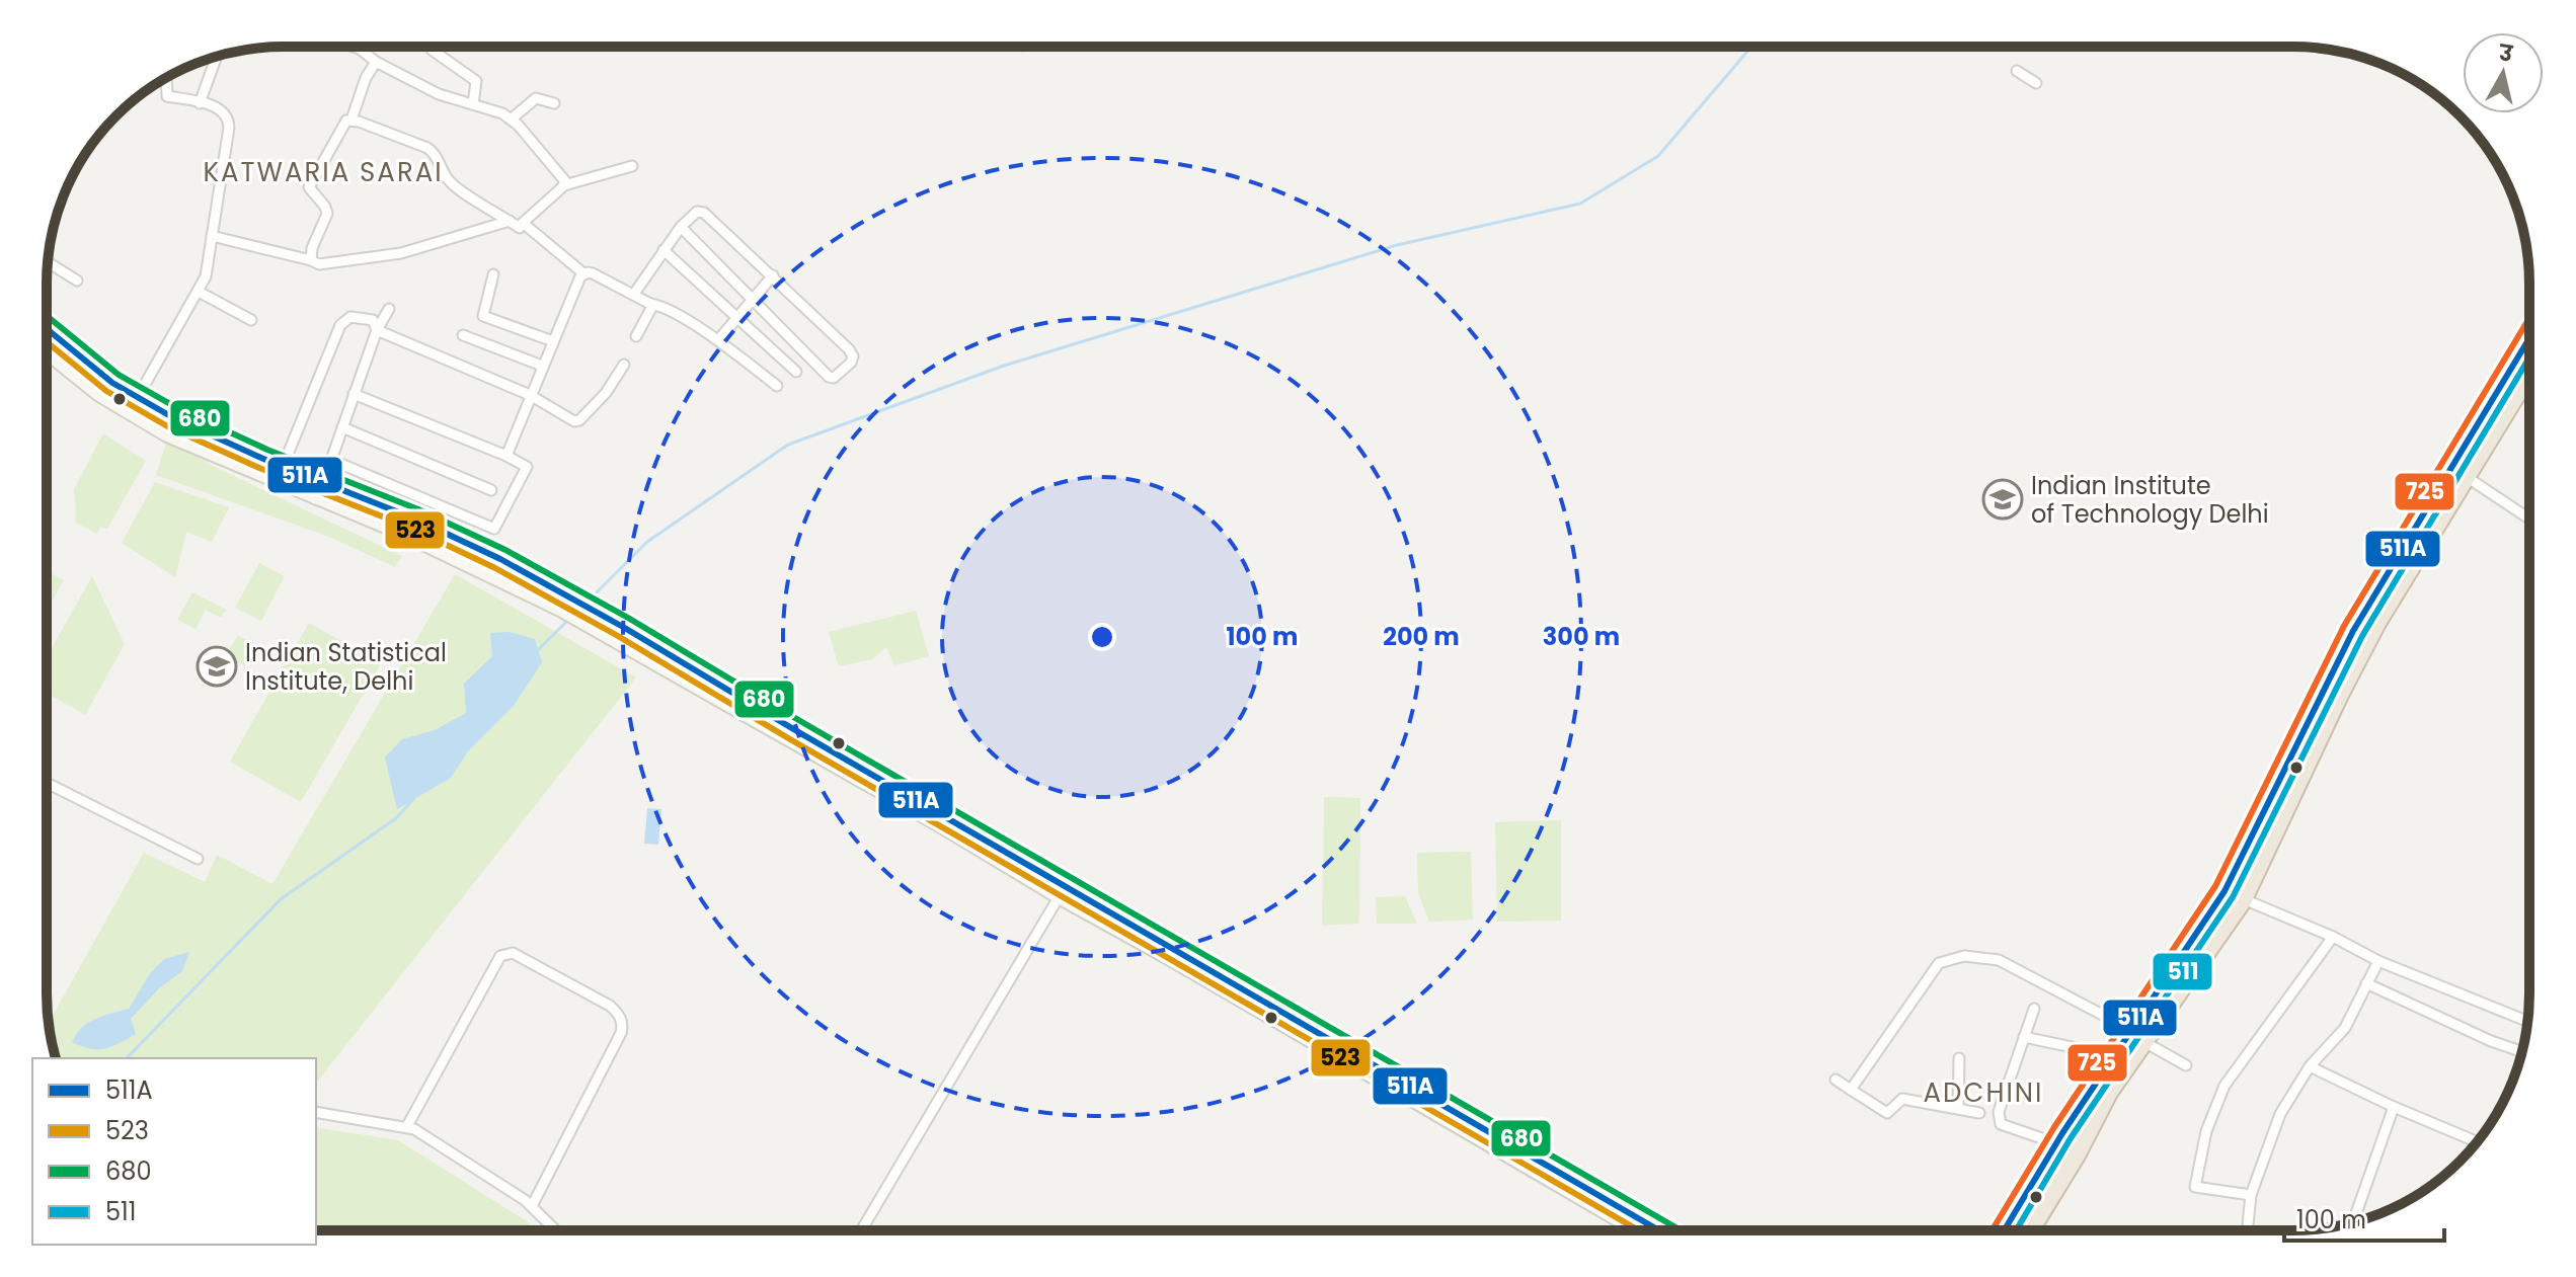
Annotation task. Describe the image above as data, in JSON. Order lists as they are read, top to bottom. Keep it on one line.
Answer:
{"districts":["KATWARIA SARAI","ADCHINI"],"places":{"school or university":["Indian Institute of Technology Delhi","Indian Statistical Institute, Delhi"]},"lines":["transit line 680","transit line 725","transit line 511A","transit line 523","transit line 511"],"legend":["511A","523","680","511"],"scale_bar":"100 m","north":"top","rings":["100 m","200 m","300 m"]}
